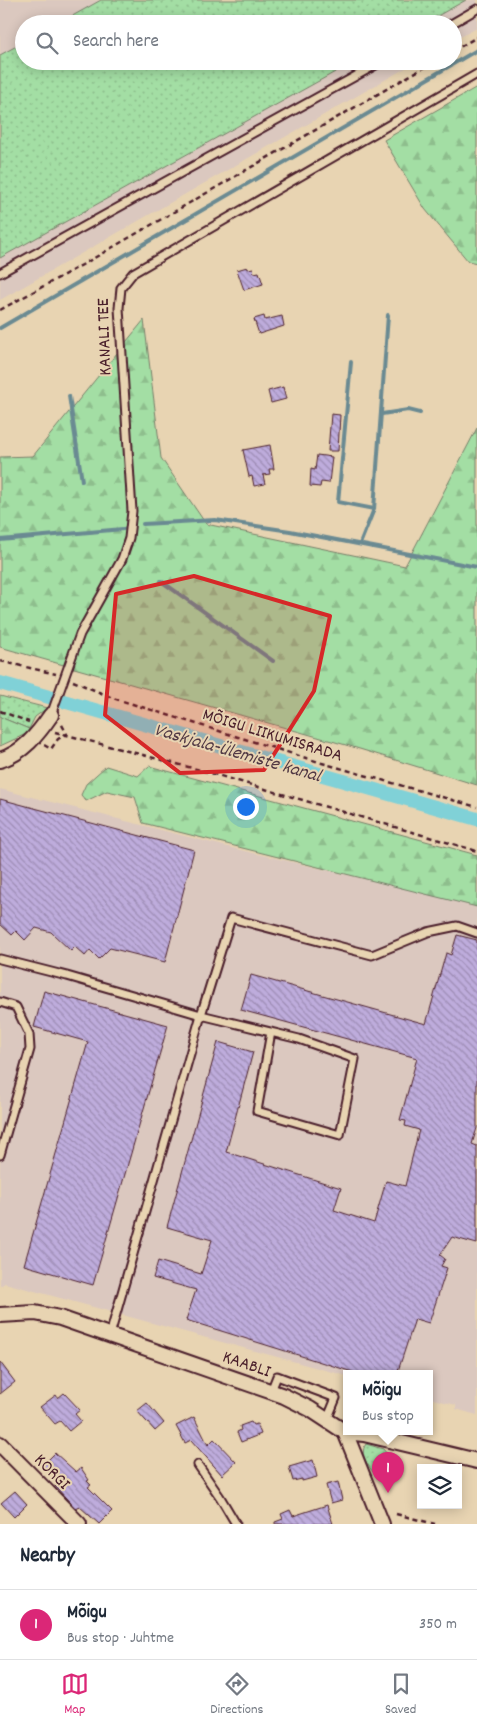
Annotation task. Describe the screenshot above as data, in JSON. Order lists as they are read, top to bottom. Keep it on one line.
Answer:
{"streets":{"street":["KANALI TEE","KAABLI","KORGI"],"path":["MÕIGU LIIKUMISRADA"]},"crossings":[["KANALI TEE","MÕIGU LIIKUMISRADA"]],"water":["Vaskjala-Ülemiste kanal"],"page":{"search":"Search here","popup":["Mõigu","Bus stop"],"pins":"1","heading":"Nearby","list":[{"mark":"1","name":"Mõigu","note":"Bus stop · Juhtme","value":"350 m"}],"nav":["Map","Directions","Saved"]}}
